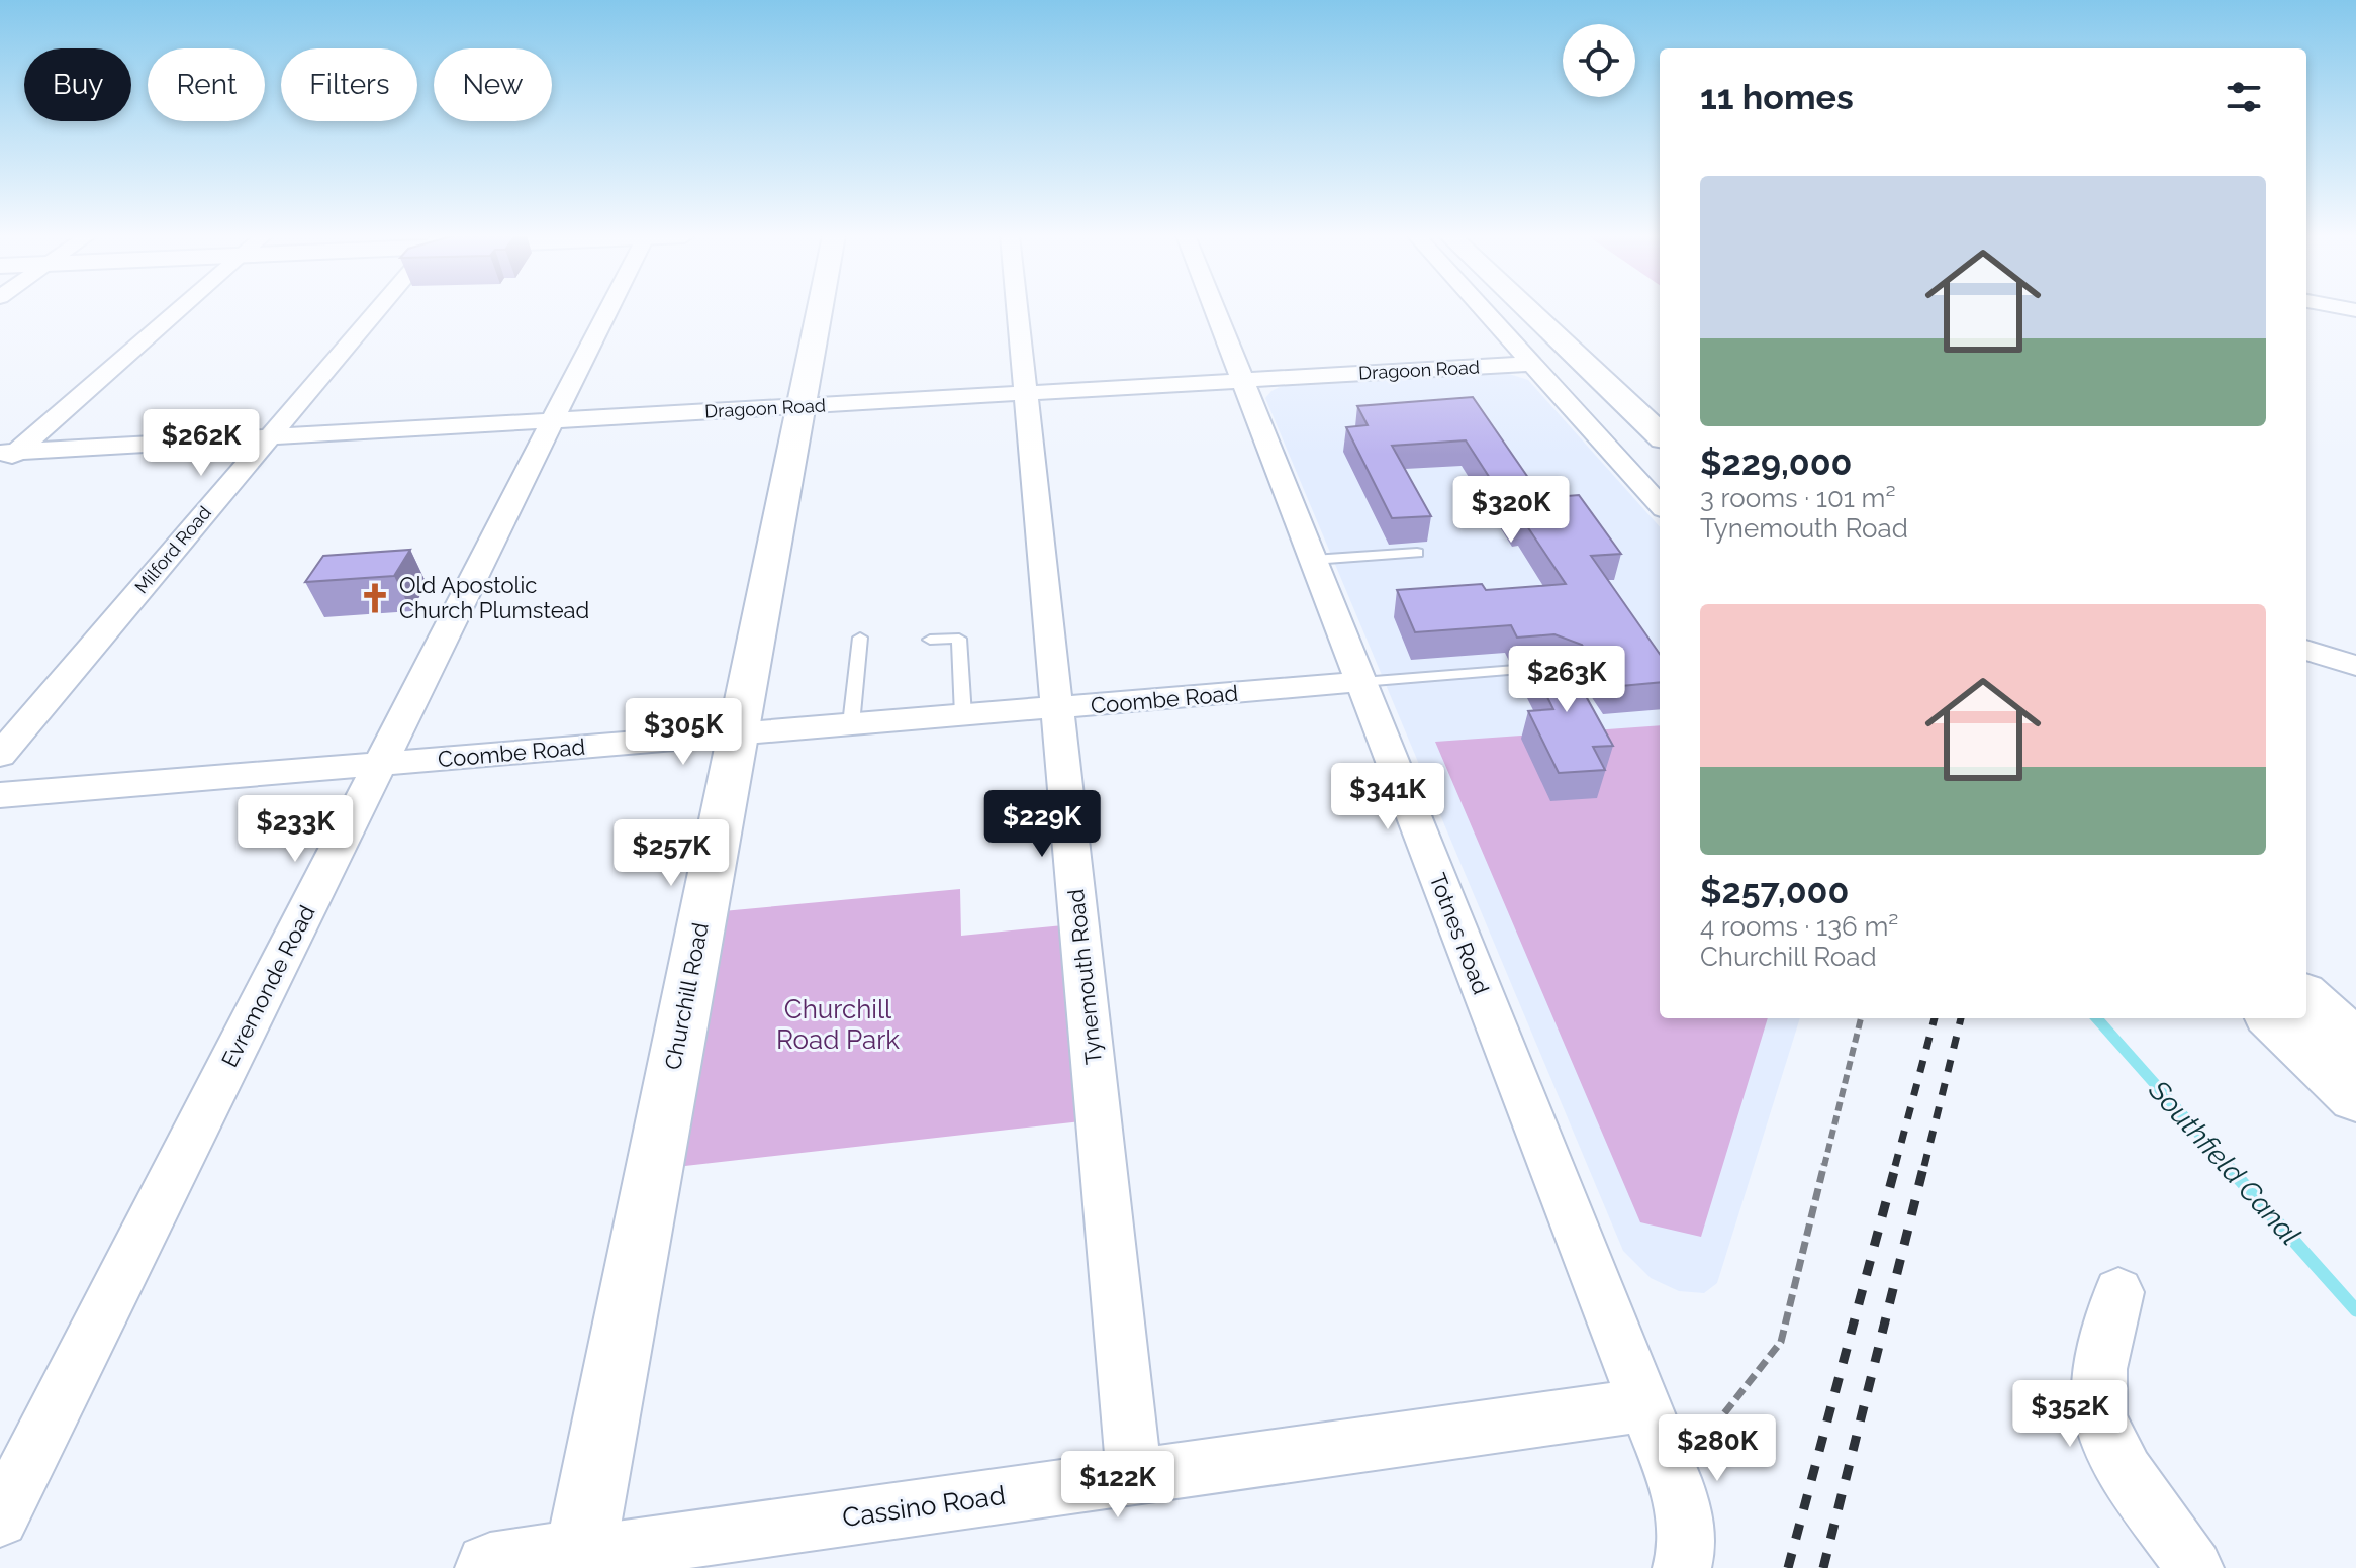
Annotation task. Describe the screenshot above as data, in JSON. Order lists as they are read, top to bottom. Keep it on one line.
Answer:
{"streets":{"street":["Dragoon Road","Milford Road","Coombe Road","Totnes Road","Tynemouth Road","Evremonde Road","Churchill Road","Cassino Road"]},"crossings":[["Dragoon Road","Milford Road"],["Dragoon Road","Totnes Road"],["Dragoon Road","Tynemouth Road"],["Dragoon Road","Evremonde Road"],["Dragoon Road","Churchill Road"],["Coombe Road","Totnes Road"],["Coombe Road","Tynemouth Road"],["Coombe Road","Evremonde Road"],["Coombe Road","Churchill Road"],["Totnes Road","Cassino Road"],["Tynemouth Road","Cassino Road"],["Churchill Road","Cassino Road"]],"water":["Southfield Canal"],"parks":["Churchill Road Park"],"places":{"church":["Old Apostolic Church Plumstead"]},"page":{"chip":["Buy","Rent","Filters","New"],"heading":"11 homes","list":[{"name":"$229,000","note":"3 rooms · 101 m² · Tynemouth Road"},{"name":"$257,000","note":"4 rooms · 136 m² · Churchill Road"}],"price":["$262K","$320K","$263K","$305K","$341K","$229K","$233K","$257K","$352K","$280K","$122K"]}}
